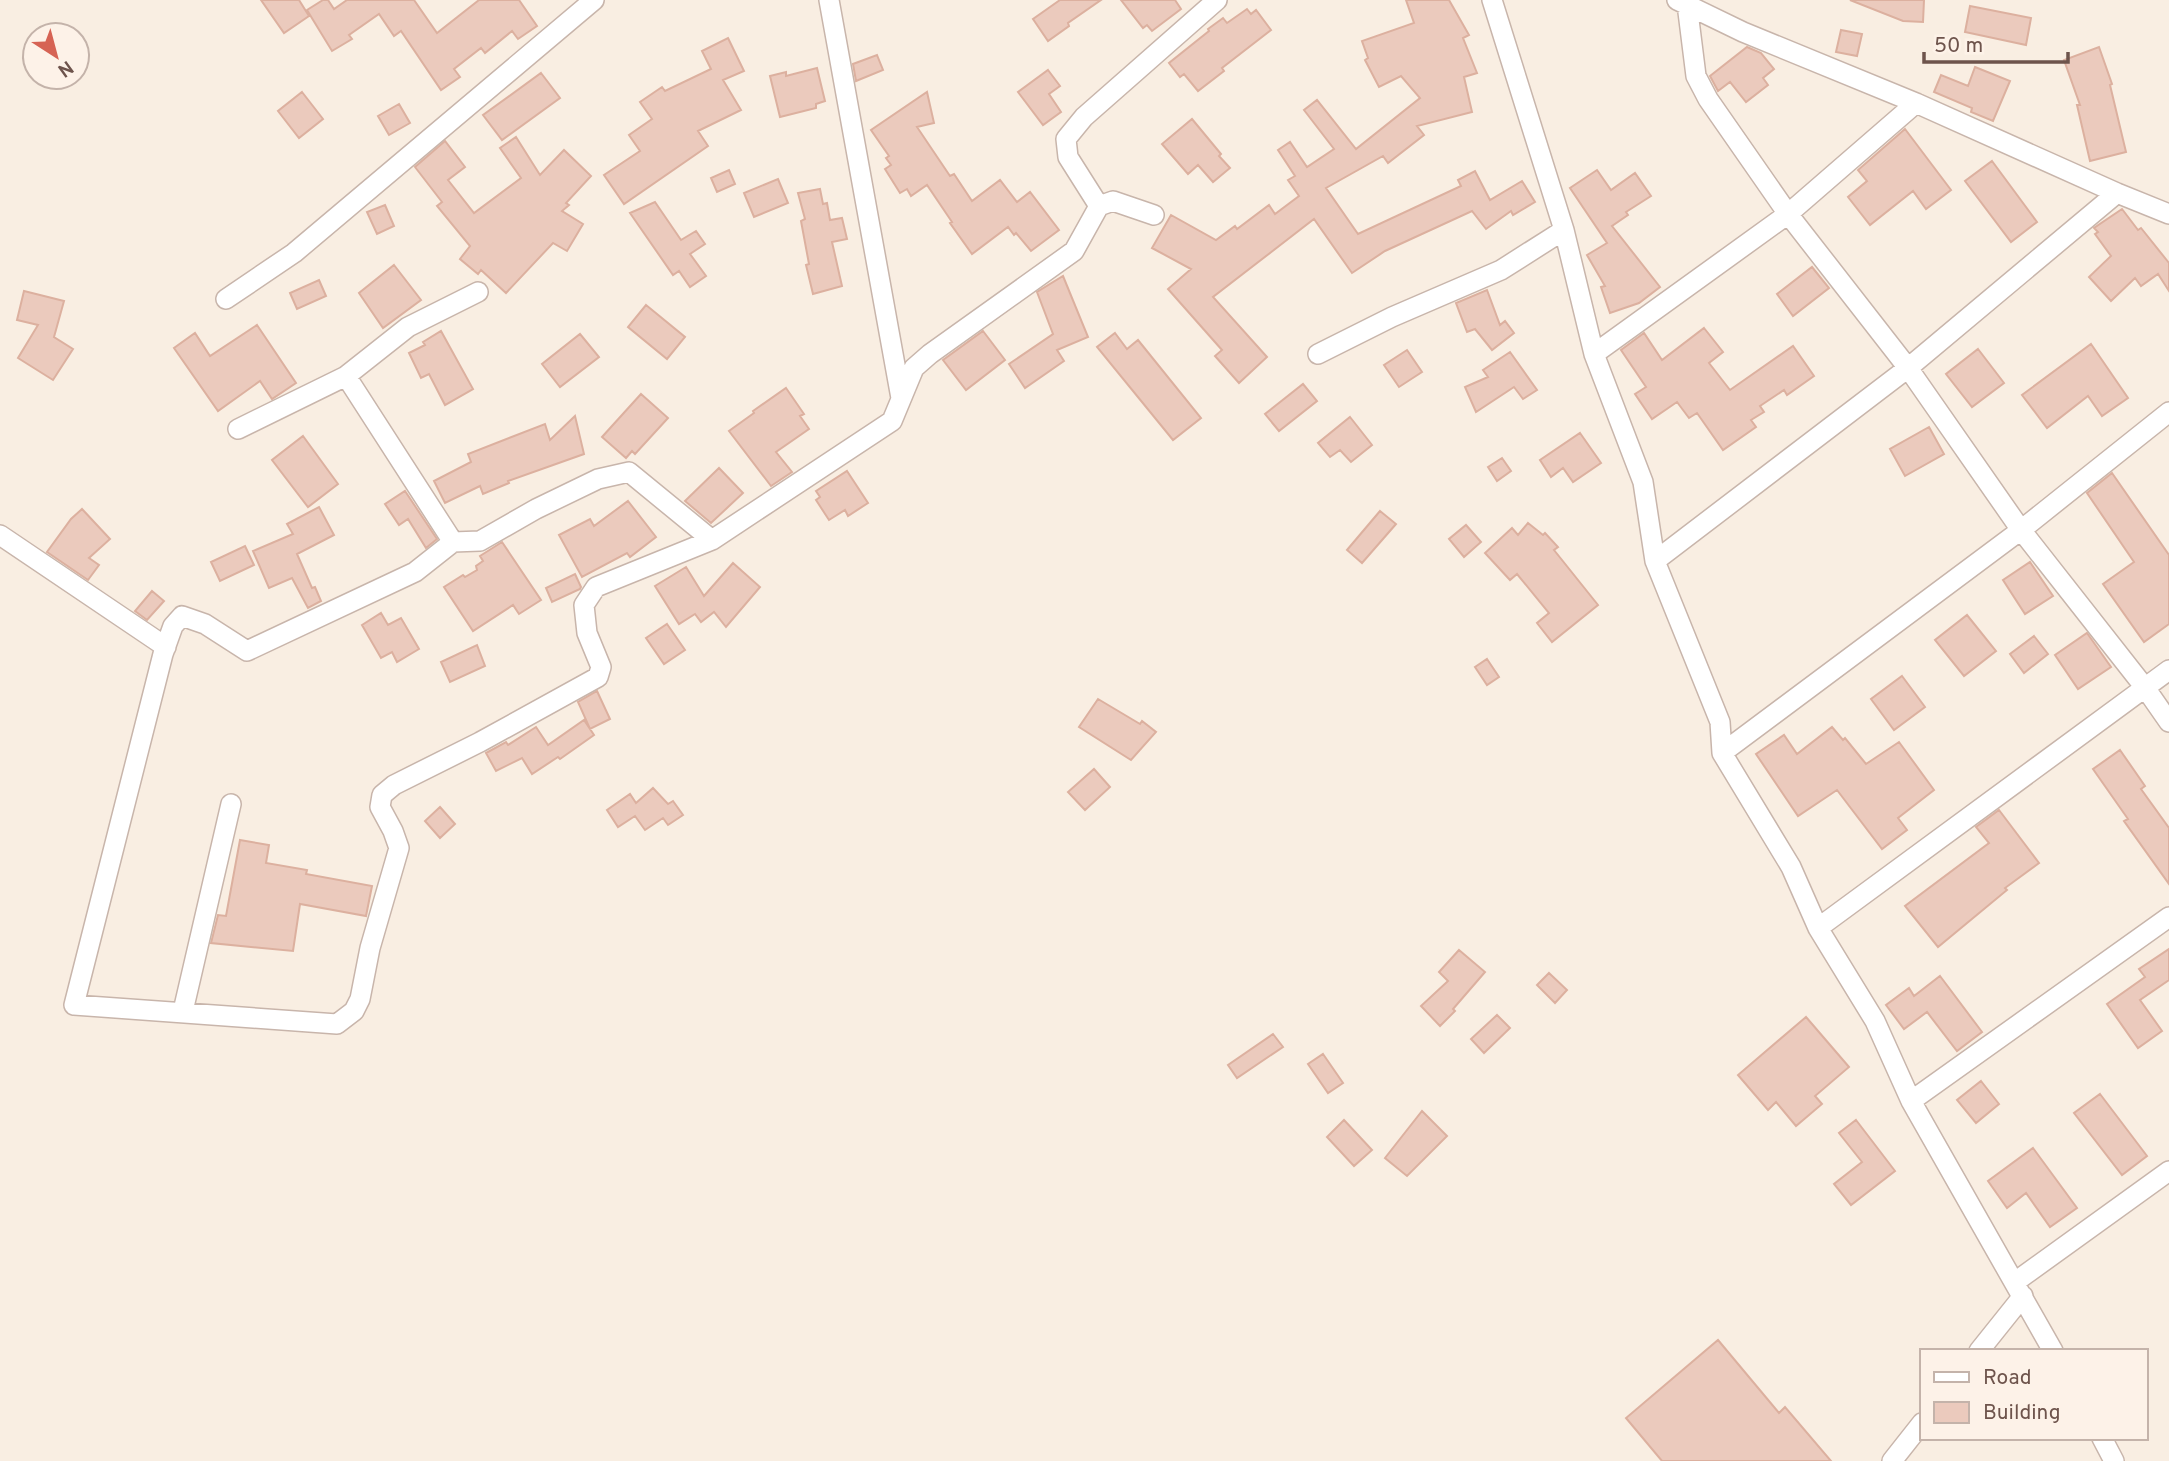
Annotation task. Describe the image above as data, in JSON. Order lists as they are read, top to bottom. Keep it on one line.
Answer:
{"legend":["Road","Building"],"scale_bar":"50 m","north":"bottom right"}
